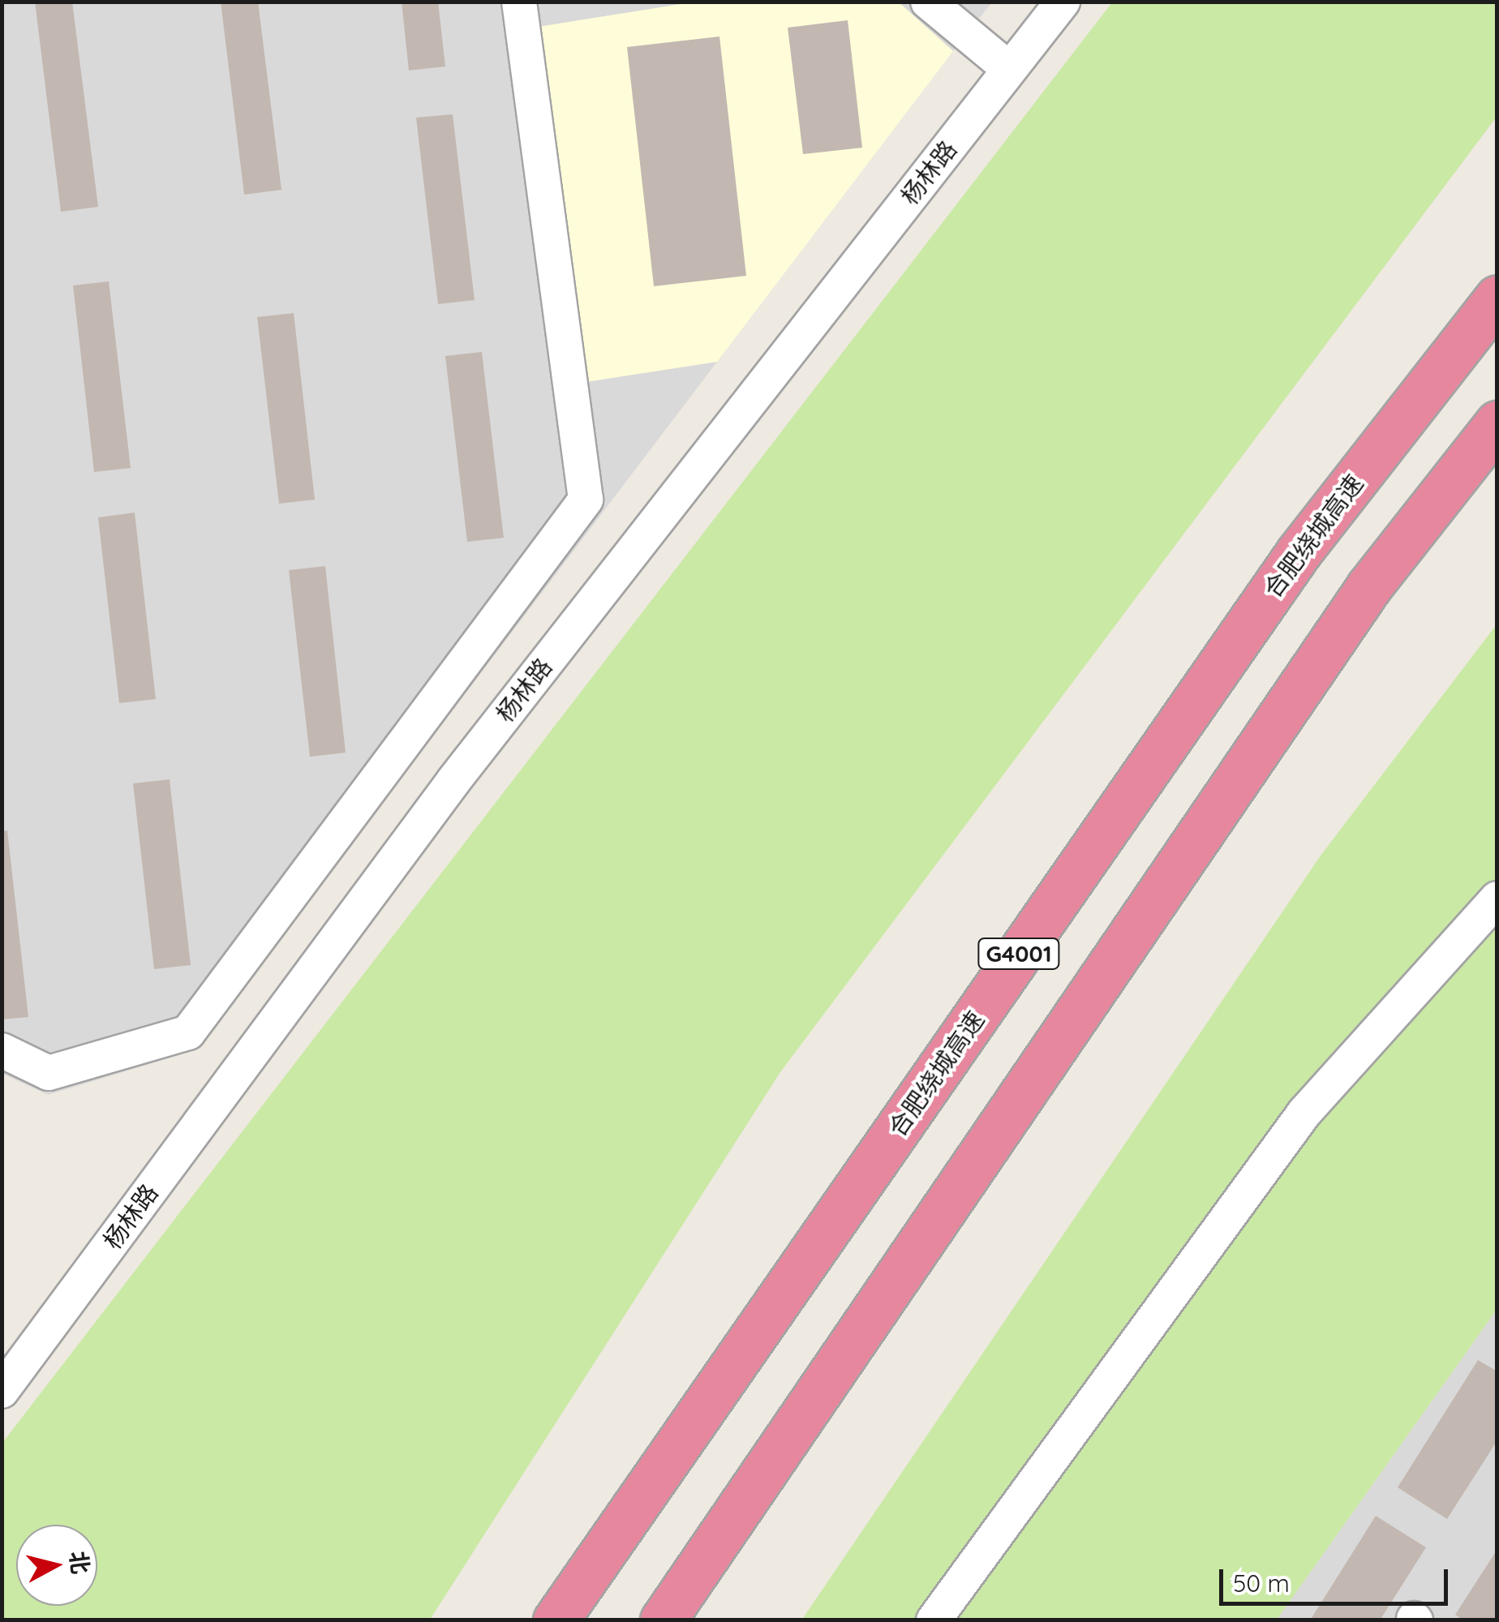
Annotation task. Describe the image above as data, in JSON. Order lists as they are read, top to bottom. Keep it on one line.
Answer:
{"streets":{"highway":["合肥绕城高速","G4001"],"street":["杨林路"]},"scale_bar":"50 m","north":"right"}
